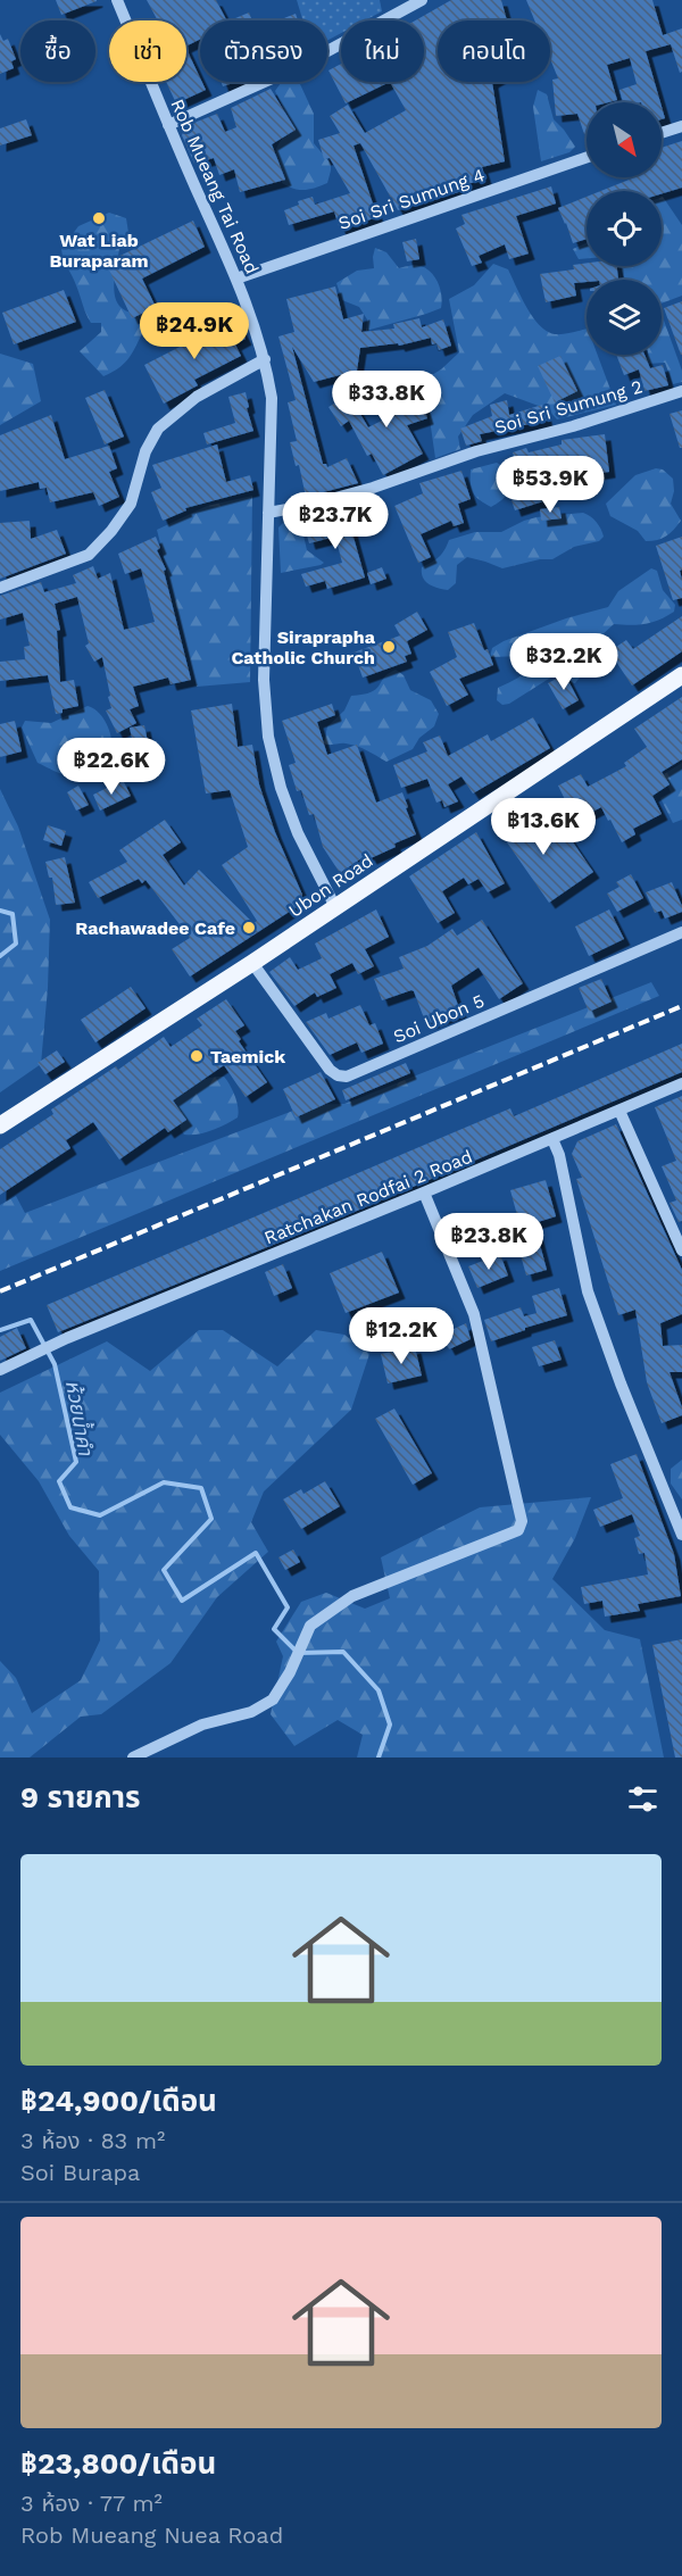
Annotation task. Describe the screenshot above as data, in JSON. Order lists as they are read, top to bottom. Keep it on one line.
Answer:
{"streets":{"main road":["Ubon Road"],"street":["Rob Mueang Tai Road","Soi Sri Sumung 4","Soi Sri Sumung 2","Soi Ubon 5","Ratchakan Rodfai 2 Road"]},"crossings":[["Rob Mueang Tai Road","Soi Sri Sumung 4"],["Rob Mueang Tai Road","Soi Sri Sumung 2"],["Rob Mueang Tai Road","Ubon Road"],["Ubon Road","Soi Ubon 5"]],"water":["ห้วยน้ำคำ"],"places":["Wat Liab Buraparam","Siraprapha Catholic Church","Rachawadee Cafe","Taemick"],"north":"bottom right","page":{"chip":["ซื้อ","เช่า","ตัวกรอง","ใหม่","คอนโด"],"price":["฿24.9K","฿33.8K","฿53.9K","฿23.7K","฿32.2K","฿22.6K","฿13.6K","฿23.8K","฿12.2K"],"heading":"9 รายการ","list":[{"name":"฿24,900/เดือน","note":"3 ห้อง · 83 m² · Soi Burapa"},{"name":"฿23,800/เดือน","note":"3 ห้อง · 77 m² · Rob Mueang Nuea Road"}]}}
